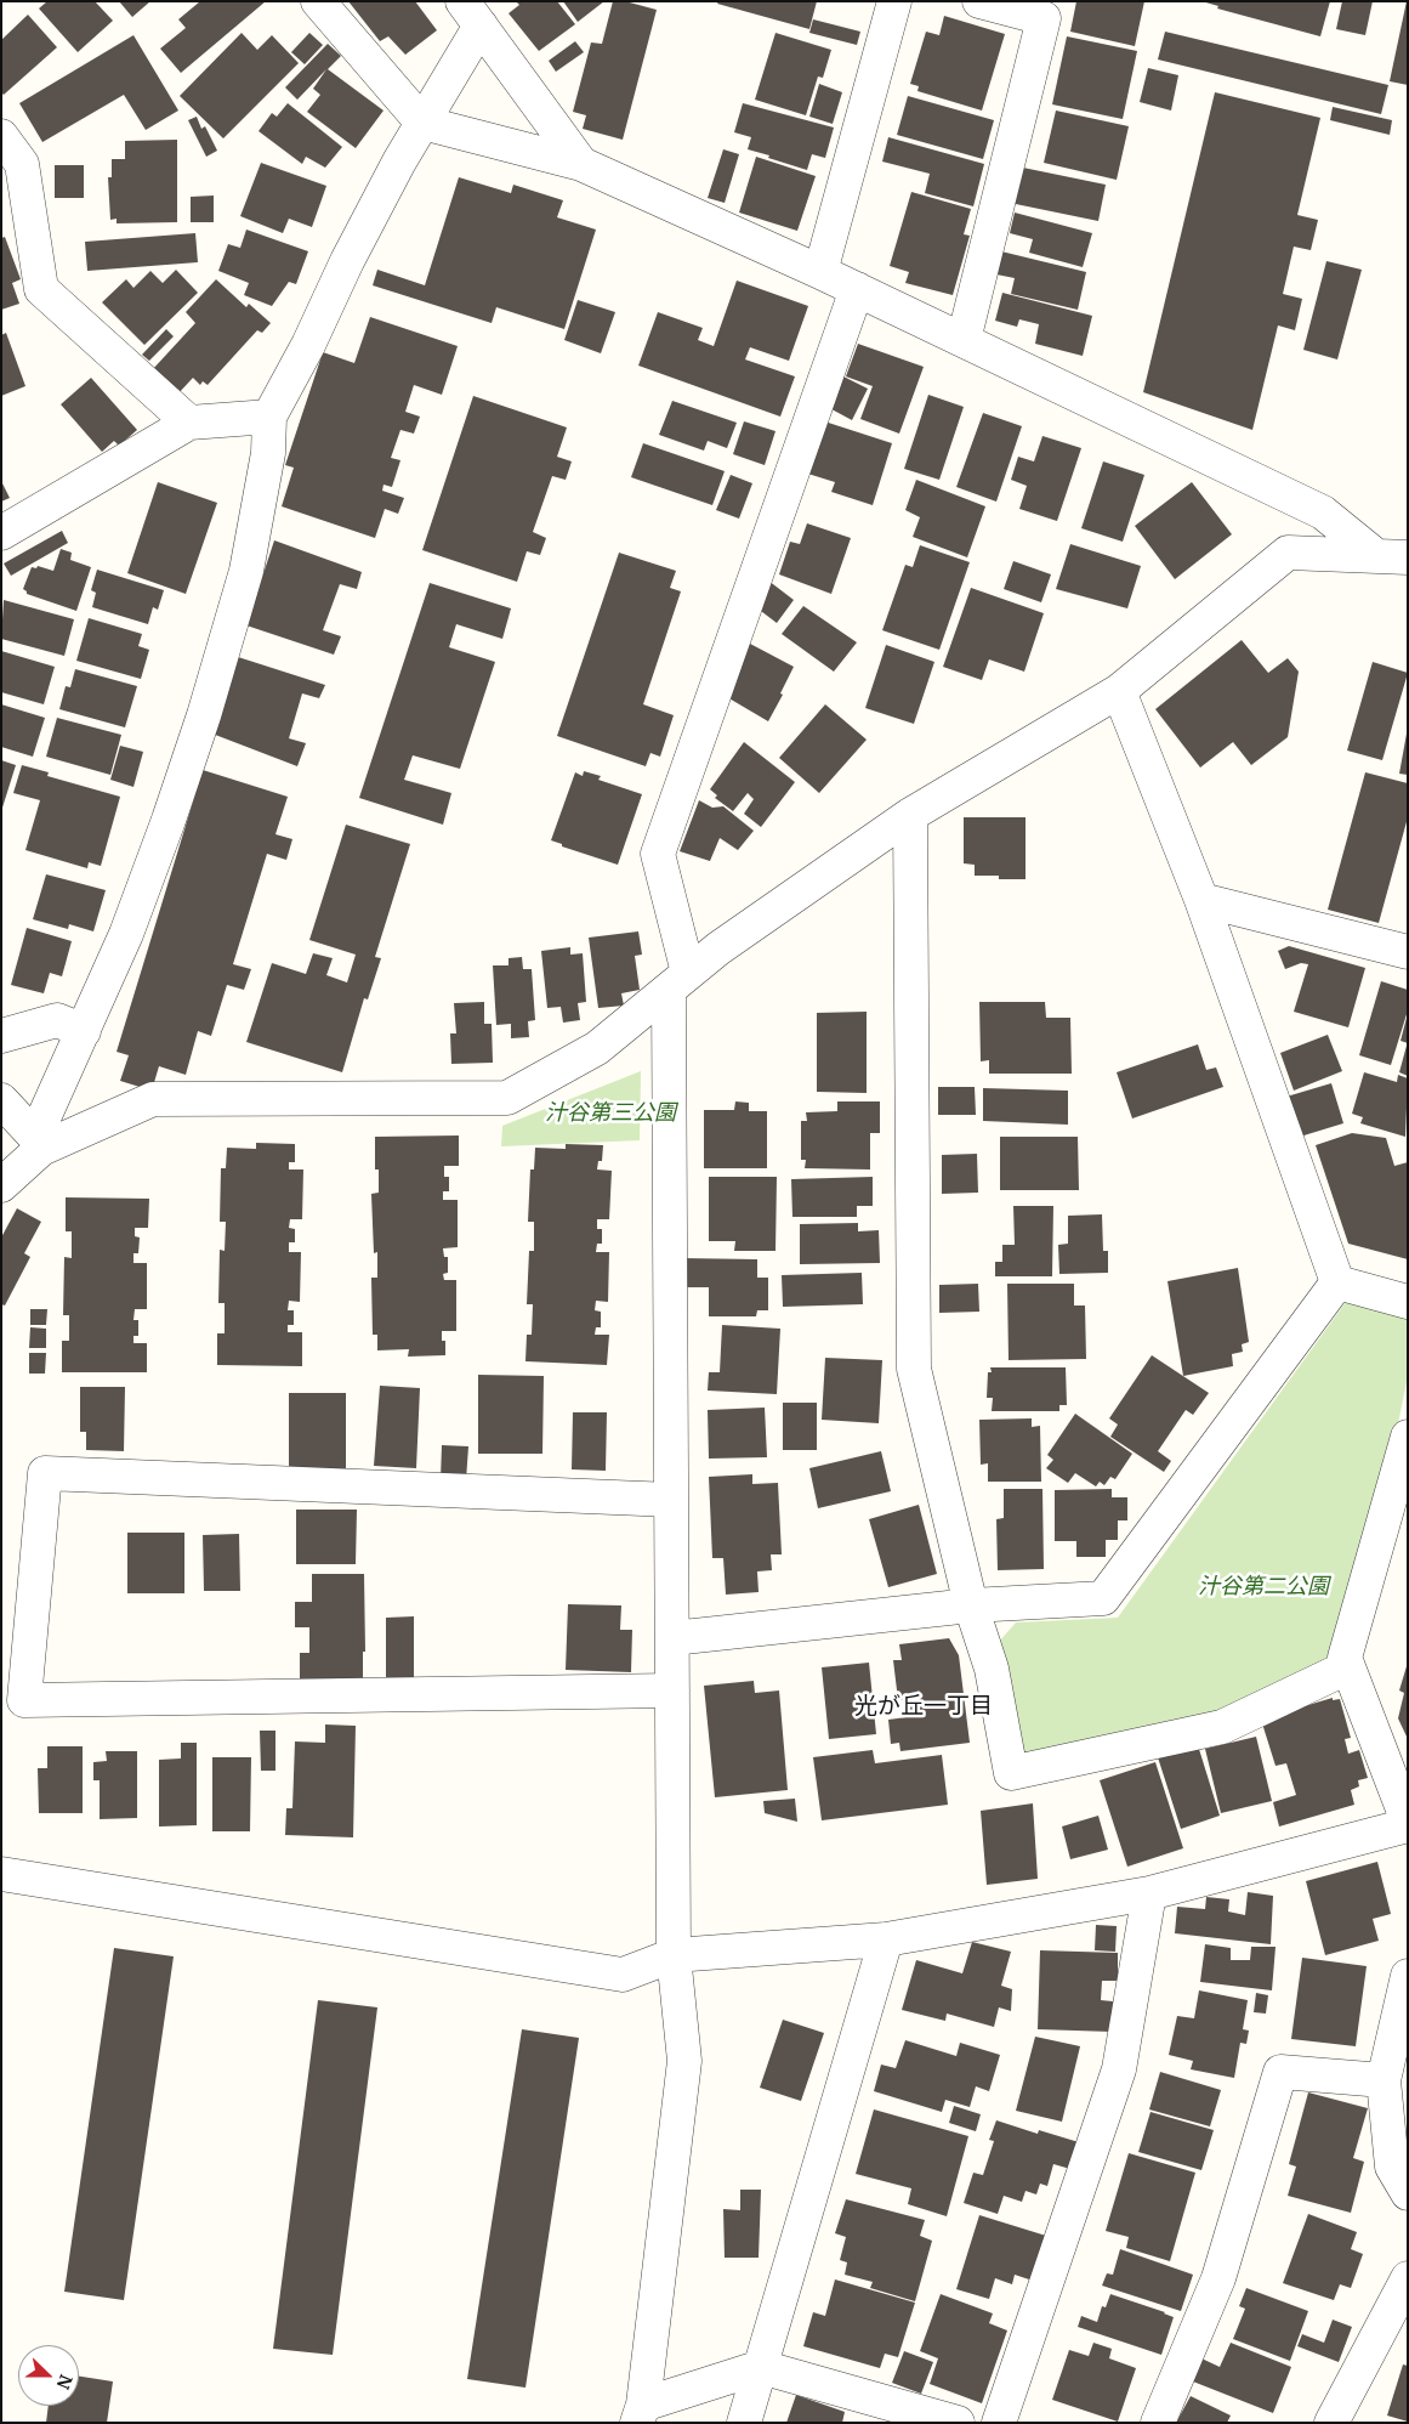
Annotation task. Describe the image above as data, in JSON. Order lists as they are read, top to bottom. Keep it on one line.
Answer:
{"districts":["光が丘一丁目"],"parks":["汁谷第三公園","汁谷第二公園"],"north":"right"}
